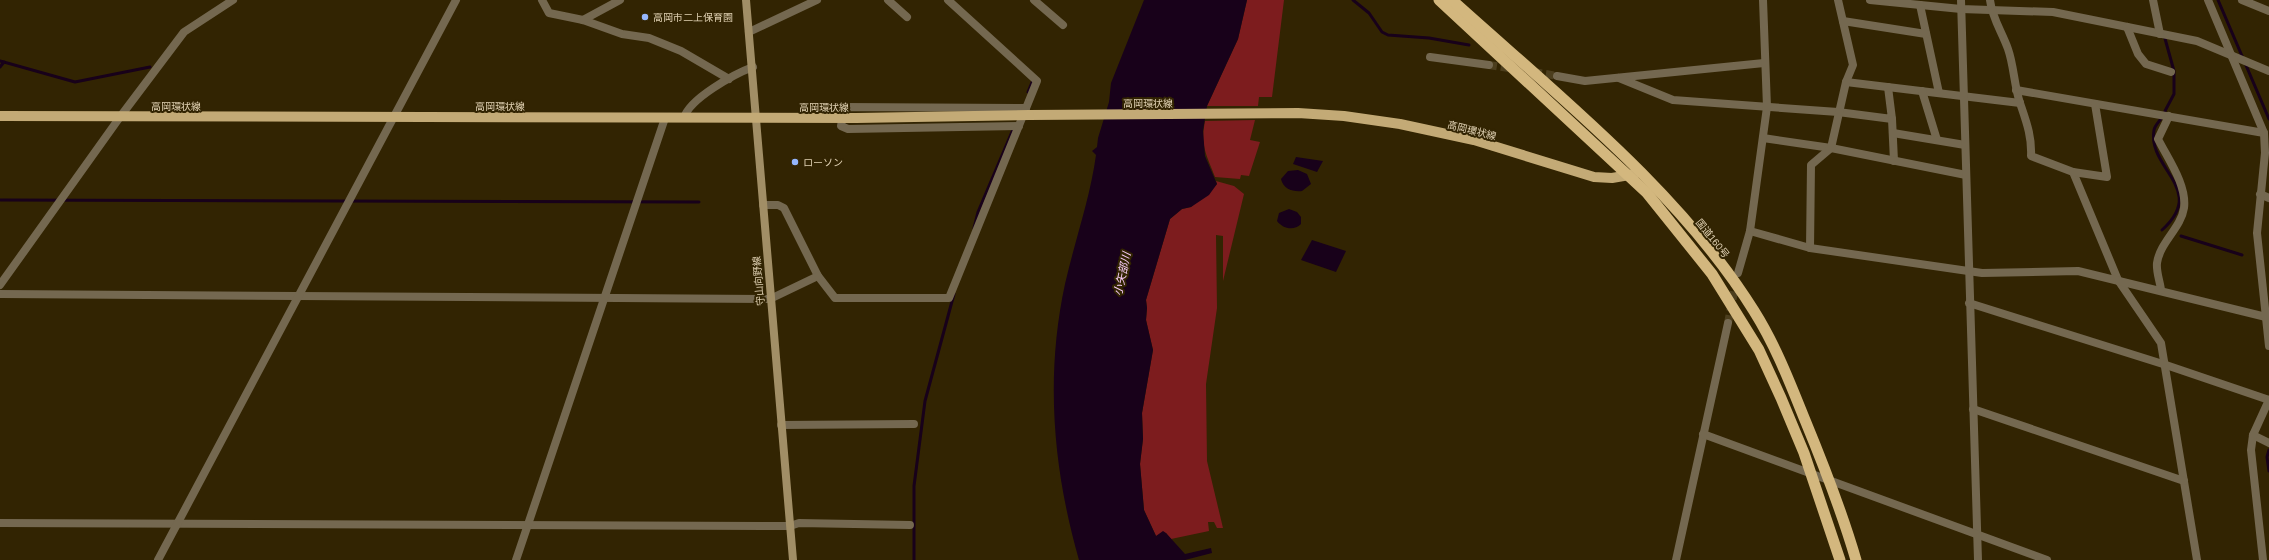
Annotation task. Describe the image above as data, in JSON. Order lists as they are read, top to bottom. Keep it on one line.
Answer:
{"streets":{"highway":["国道160号"],"main road":["高岡環状線","守山向野線"]},"crossings":[["高岡環状線","国道160号"],["高岡環状線","守山向野線"]],"water":["小矢部川"],"places":["高岡市二上保育園","ローソン"]}
